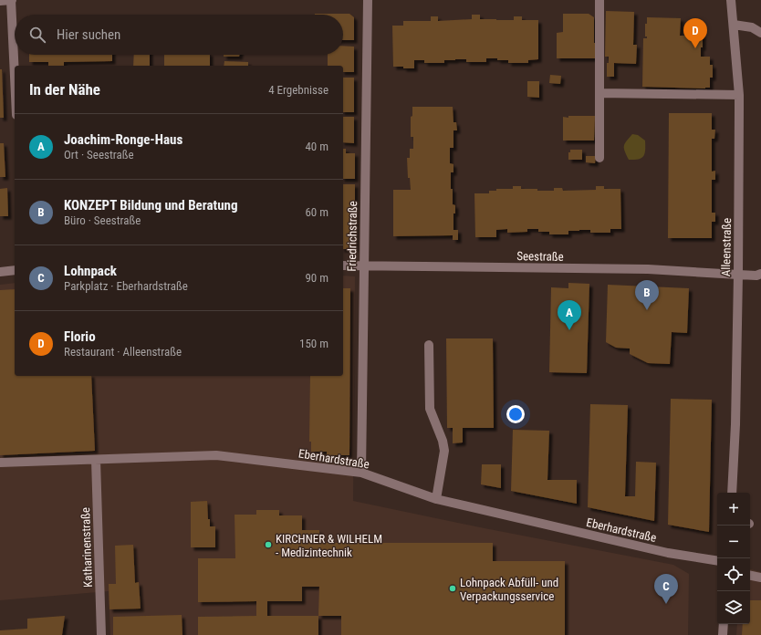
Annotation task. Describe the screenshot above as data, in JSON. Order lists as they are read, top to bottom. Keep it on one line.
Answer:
{"streets":{"street":["Friedrichstraße","Alleenstraße","Seestraße","Eberhardstraße","Katharinenstraße"]},"crossings":[["Friedrichstraße","Seestraße"],["Friedrichstraße","Eberhardstraße"],["Alleenstraße","Seestraße"],["Eberhardstraße","Katharinenstraße"]],"places":["KIRCHNER & WILHELM - Medizintechnik","Lohnpack Abfüll- und Verpackungsservice"],"page":{"search":"Hier suchen","pins":["D","B","A","C"],"heading":["In der Nähe","4 Ergebnisse"],"list":[{"mark":"A","name":"Joachim-Ronge-Haus","note":"Ort · Seestraße","value":"40 m"},{"mark":"B","name":"KONZEPT Bildung und Beratung","note":"Büro · Seestraße","value":"60 m"},{"mark":"C","name":"Lohnpack","note":"Parkplatz · Eberhardstraße","value":"90 m"},{"mark":"D","name":"Florio","note":"Restaurant · Alleenstraße","value":"150 m"}],"map_buttons":["+","−"]}}
